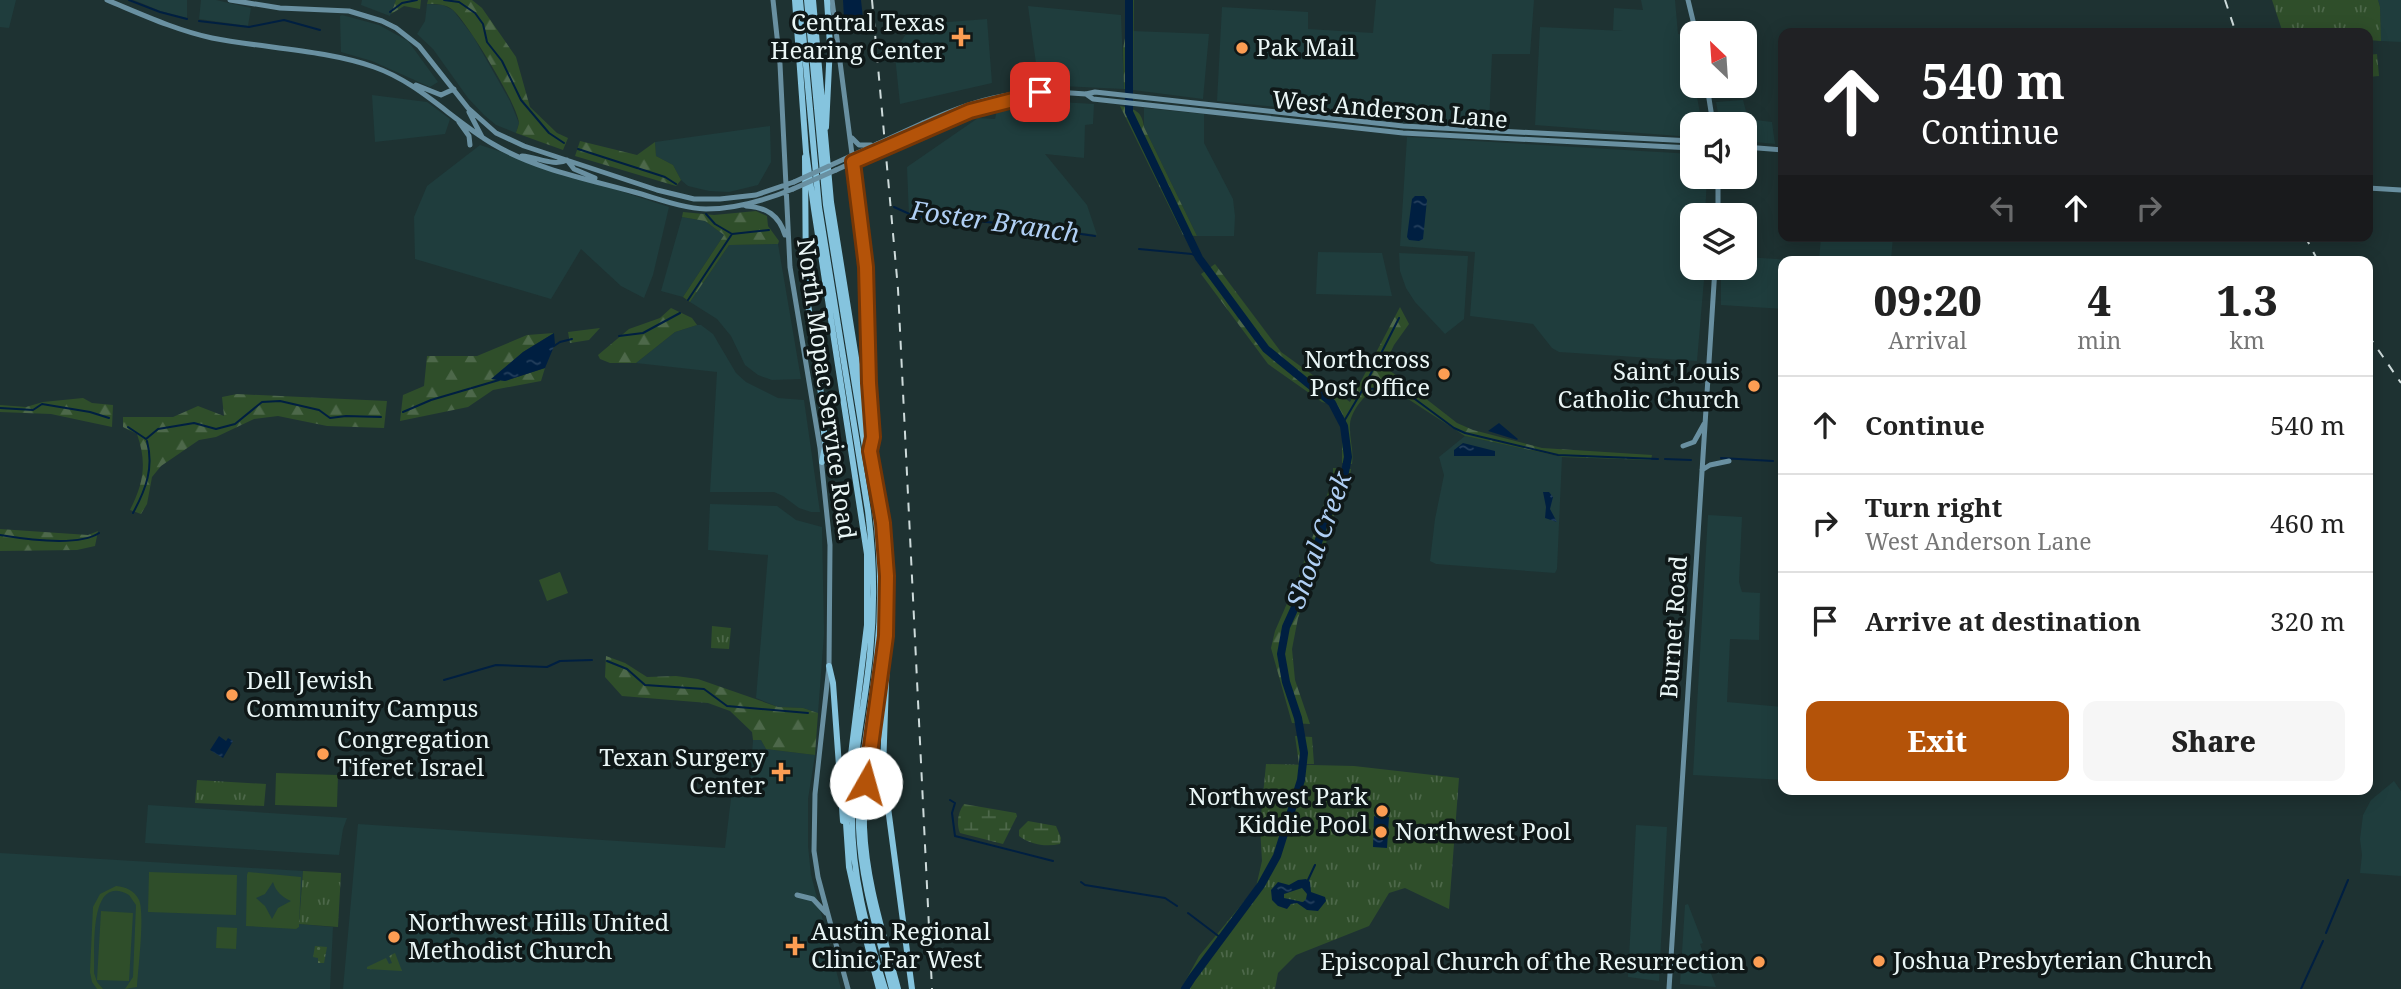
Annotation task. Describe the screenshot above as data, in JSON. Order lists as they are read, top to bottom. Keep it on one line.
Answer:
{"streets":{"main road":["West Anderson Lane","North Mopac Service Road","Burnet Road"]},"crossings":[["West Anderson Lane","North Mopac Service Road"]],"water":["Foster Branch","Shoal Creek"],"places":{"health":["Central Texas Hearing Center","Texan Surgery Center","Austin Regional Clinic Far West"],"other":["Pak Mail","Northcross Post Office","Saint Louis Catholic Church","Dell Jewish Community Campus","Congregation Tiferet Israel","Northwest Park Kiddie Pool","Northwest Pool","Northwest Hills United Methodist Church","Joshua Presbyterian Church","Episcopal Church of the Resurrection"]},"north":"top left","page":{"turn":["540 m","Continue"],"eta":["09:20","Arrival","4","min","1.3","km"],"list":[{"name":"Continue","value":"540 m"},{"name":"Turn right","note":"West Anderson Lane","value":"460 m"},{"name":"Arrive at destination","value":"320 m"}],"buttons":["Exit","Share"]}}
